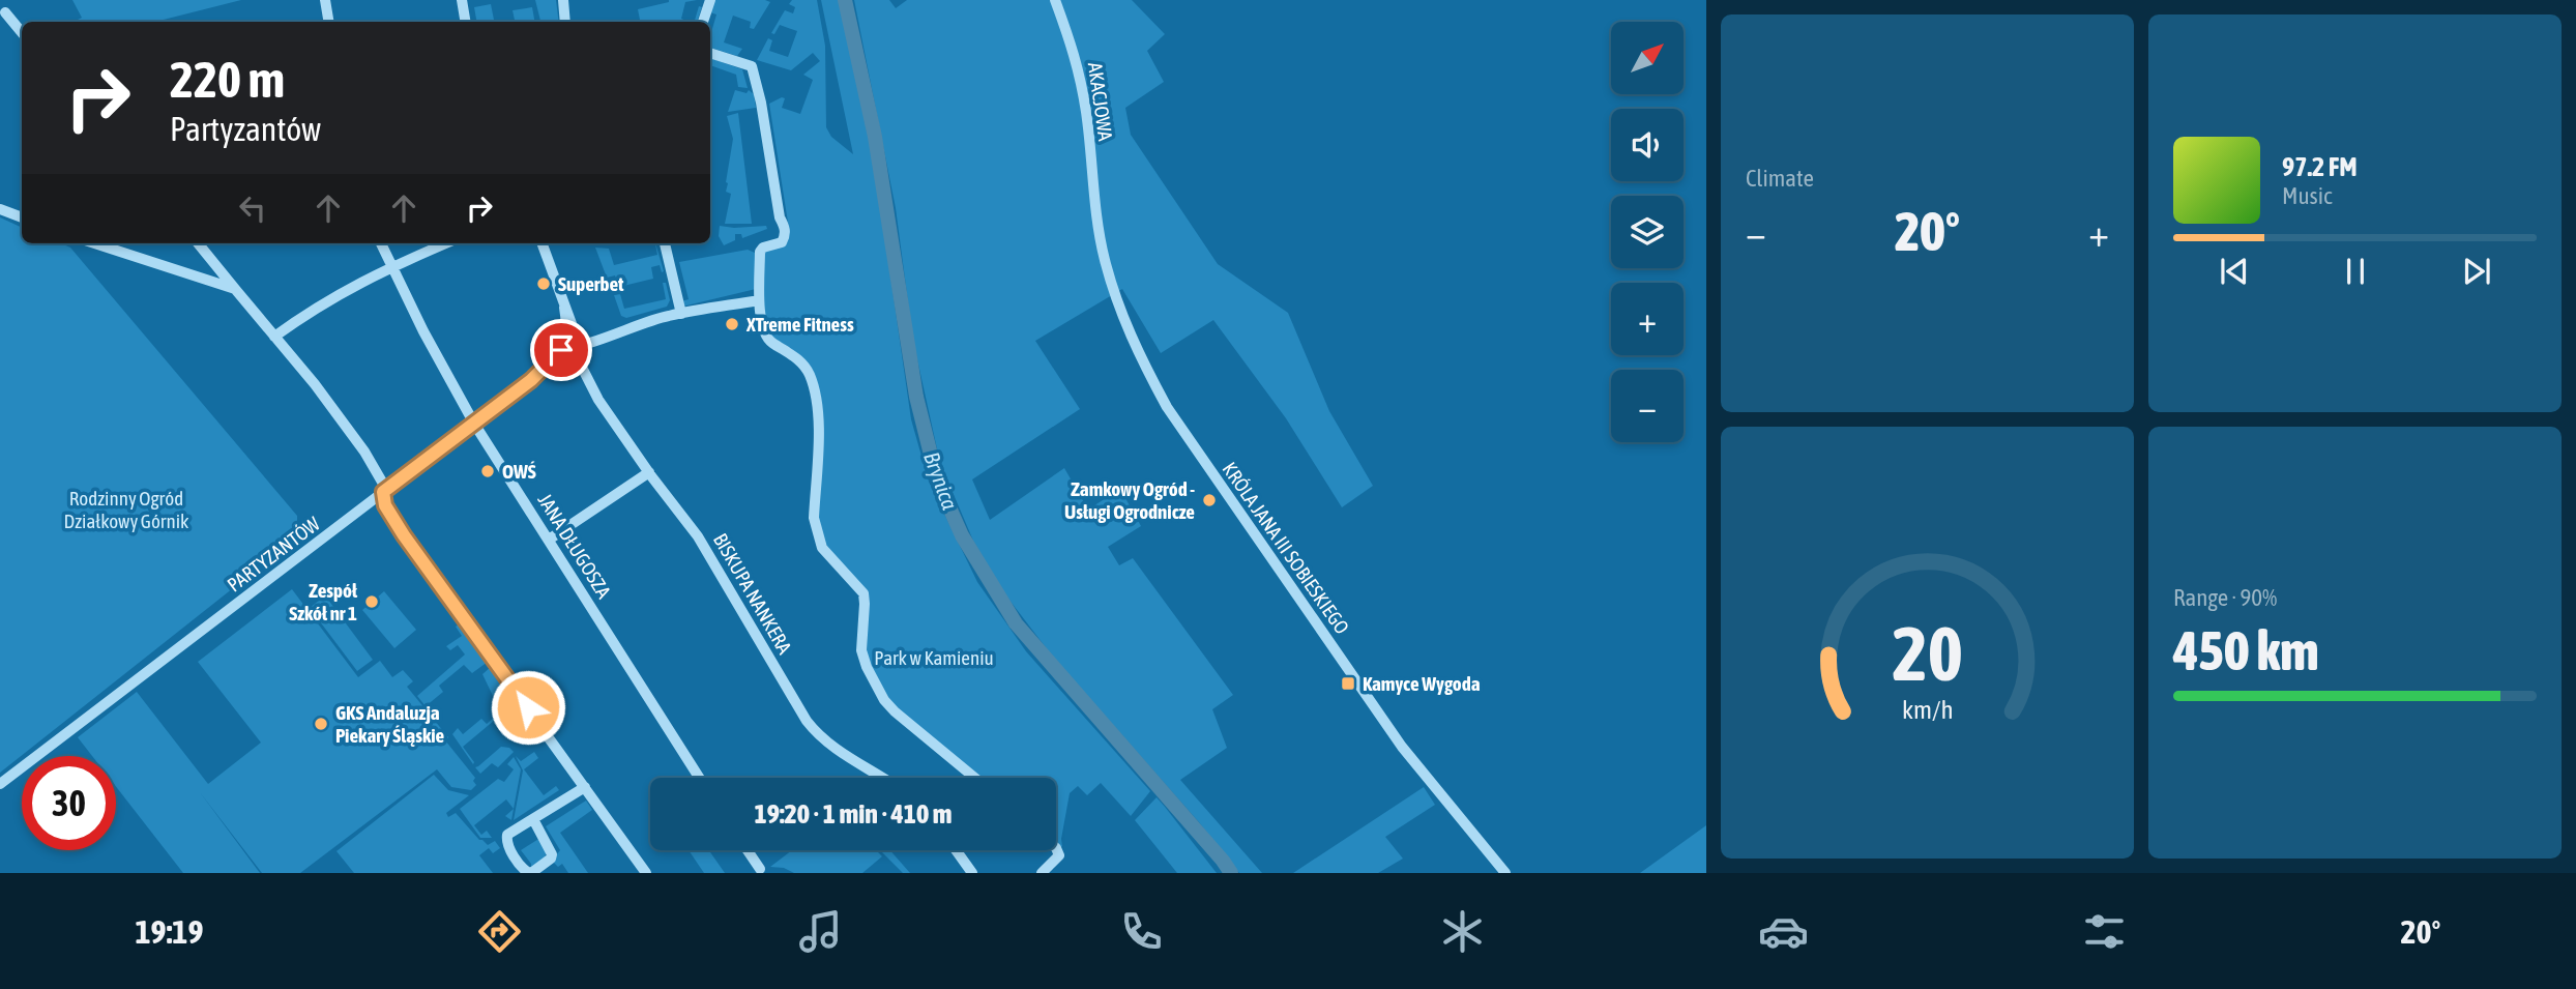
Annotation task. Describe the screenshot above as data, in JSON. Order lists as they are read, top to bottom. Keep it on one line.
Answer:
{"streets":{"street":["AKACJOWA","JANA DŁUGOSZA","KRÓLA JANA III SOBIESKIEGO","PARTYZANTÓW","BISKUPA NANKERA"]},"crossings":[["AKACJOWA","KRÓLA JANA III SOBIESKIEGO"],["JANA DŁUGOSZA","PARTYZANTÓW"],["PARTYZANTÓW","BISKUPA NANKERA"]],"water":["Brynica"],"parks":["Rodzinny Ogród Działkowy Górnik","Park w Kamieniu"],"places":{"other":["Superbet","XTreme Fitness","OWŚ","Zamkowy Ogród - Usługi Ogrodnicze","Zespół Szkół nr 1","GKS Andaluzja Piekary Śląskie"],"transit":["Kamyce Wygoda"]},"north":"top right","page":{"tile":["Climate",["Range · 90%","450 km"]],"map_buttons":["+","−"],"turn":["220 m","Partyzantów"],"song":["97.2 FM","Music"],"heat":["−","20°","+"],"limit":"30","trip":"19:20 · 1 min · 410 m","tabs":["19:19","20°"],"gauge":["20","km/h"]}}
